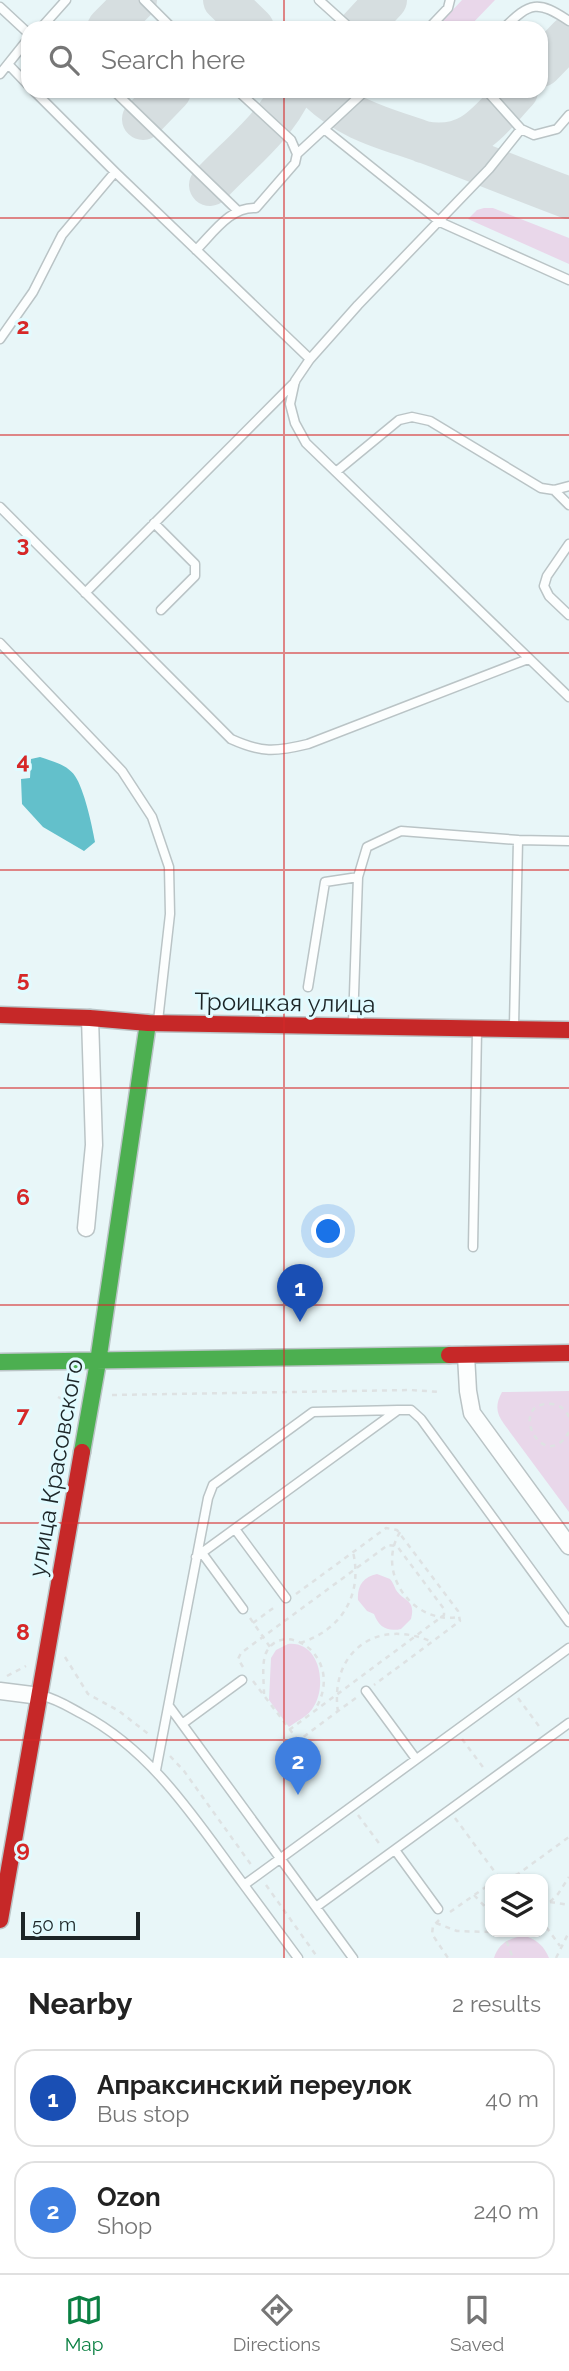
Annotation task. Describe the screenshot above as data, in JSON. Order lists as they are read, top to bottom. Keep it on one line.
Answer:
{"streets":{"street":["Троицкая улица","улица Красовского"]},"crossings":[["Троицкая улица","улица Красовского"]],"scale_bar":"50 m","page":{"search":"Search here","pins":["1","2"],"scale":"50 m","heading":["Nearby","2 results"],"list":[{"mark":"1","name":"Апраксинский переулок","note":"Bus stop","value":"40 m"},{"mark":"2","name":"Ozon","note":"Shop","value":"240 m"}],"nav":["Map","Directions","Saved"]},"grid":{"rows":["2","3","4","5","6","7","8","9"]}}
